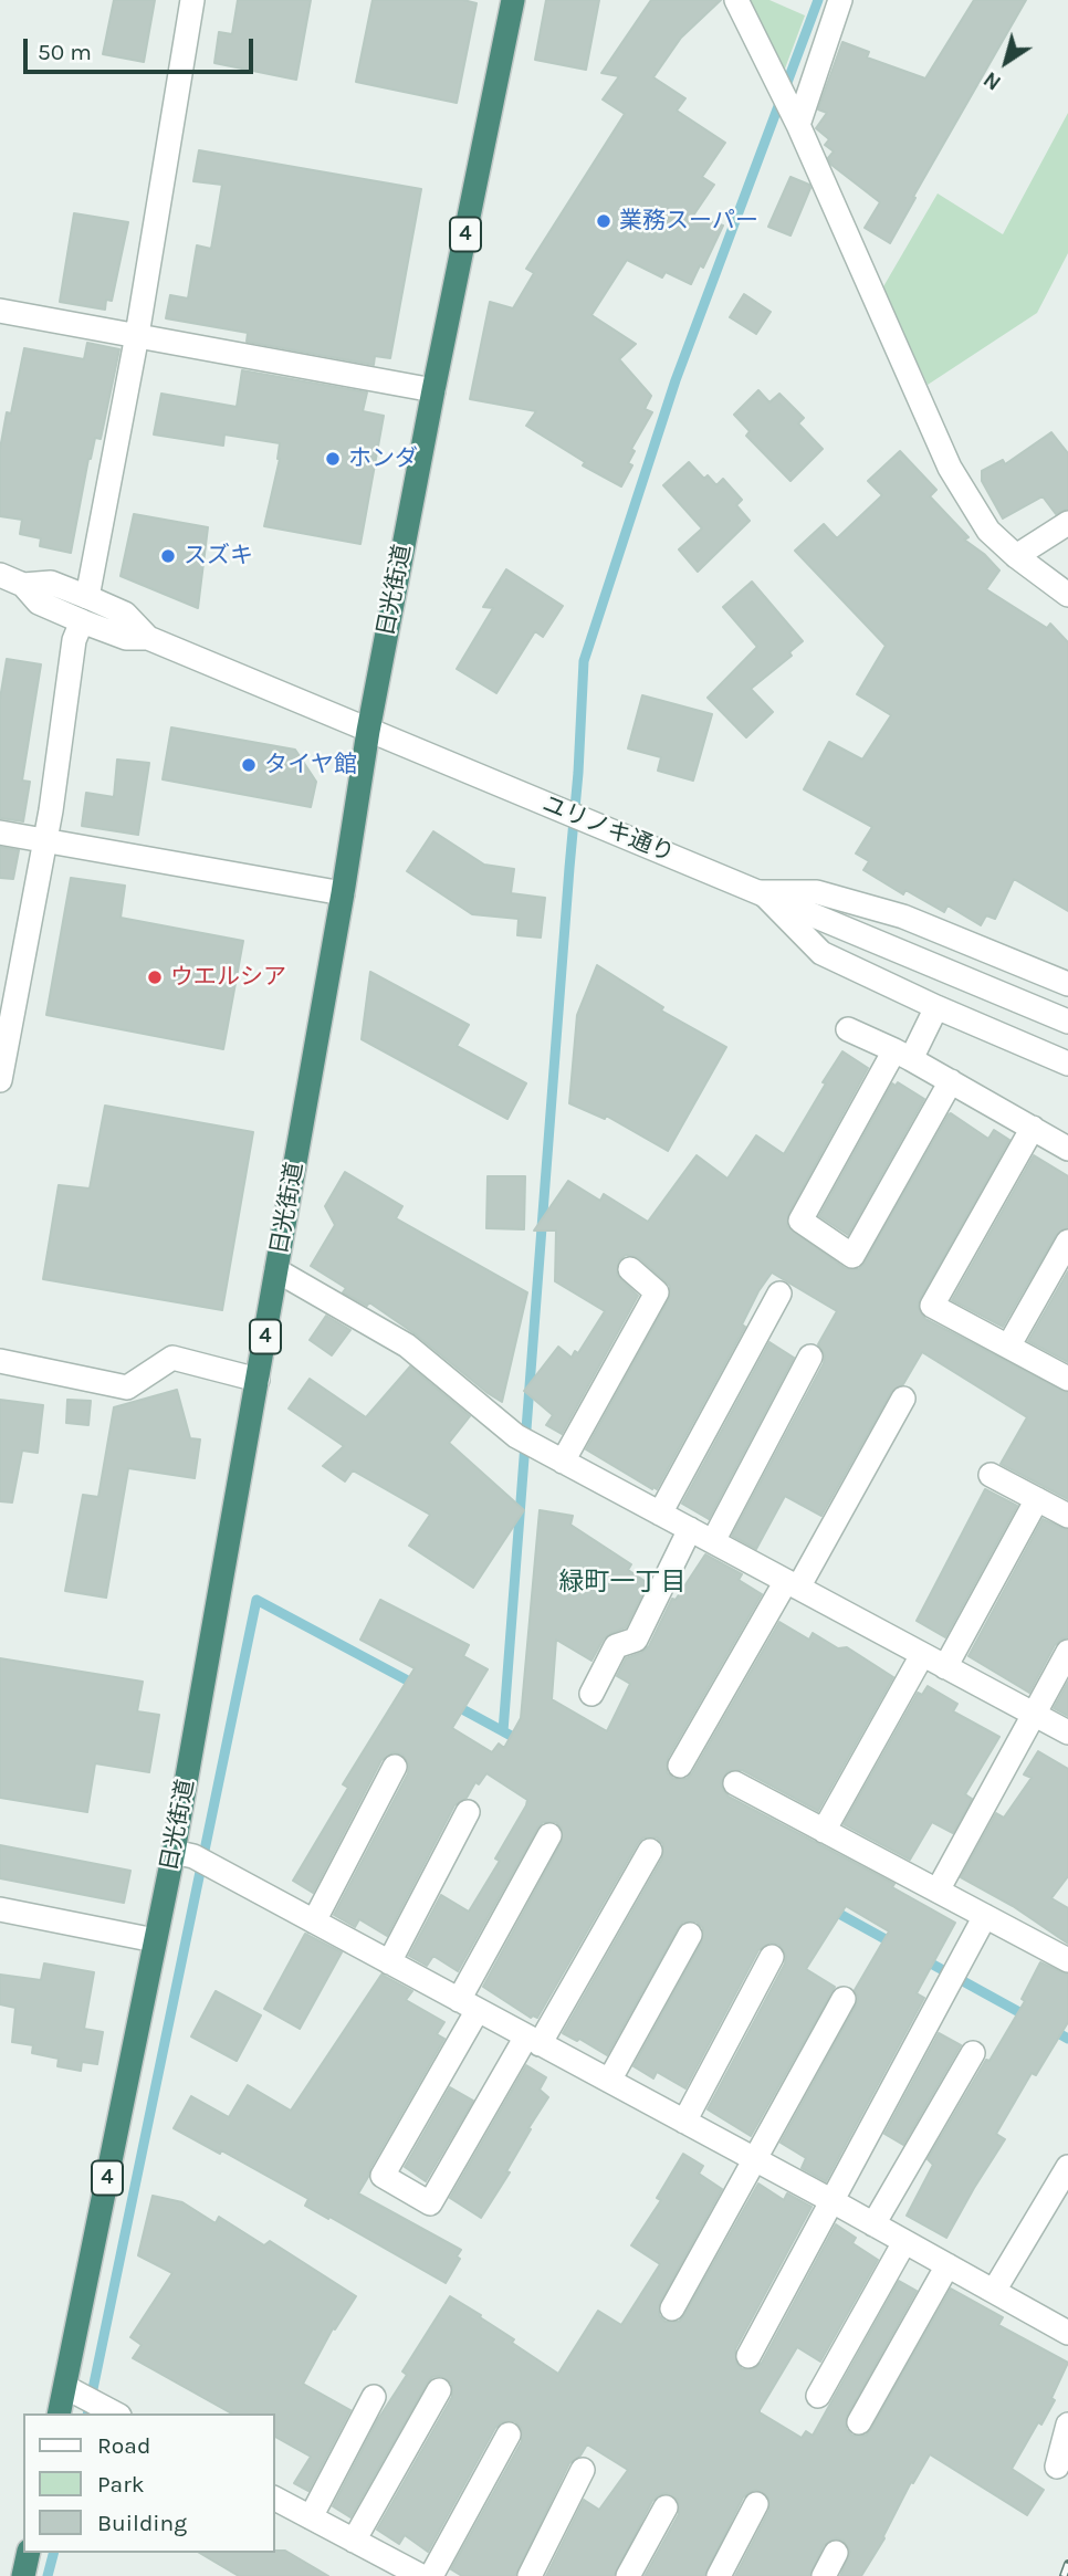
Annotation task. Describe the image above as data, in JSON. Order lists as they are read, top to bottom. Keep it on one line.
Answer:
{"streets":{"highway":["4","日光街道"],"street":["ユリノキ通り"]},"crossings":[["日光街道","ユリノキ通り"]],"districts":["緑町一丁目"],"places":["業務スーパー","ホンダ","スズキ","タイヤ館","ウエルシア"],"legend":["Road","Park","Building"],"scale_bar":"50 m","north":"bottom left"}
